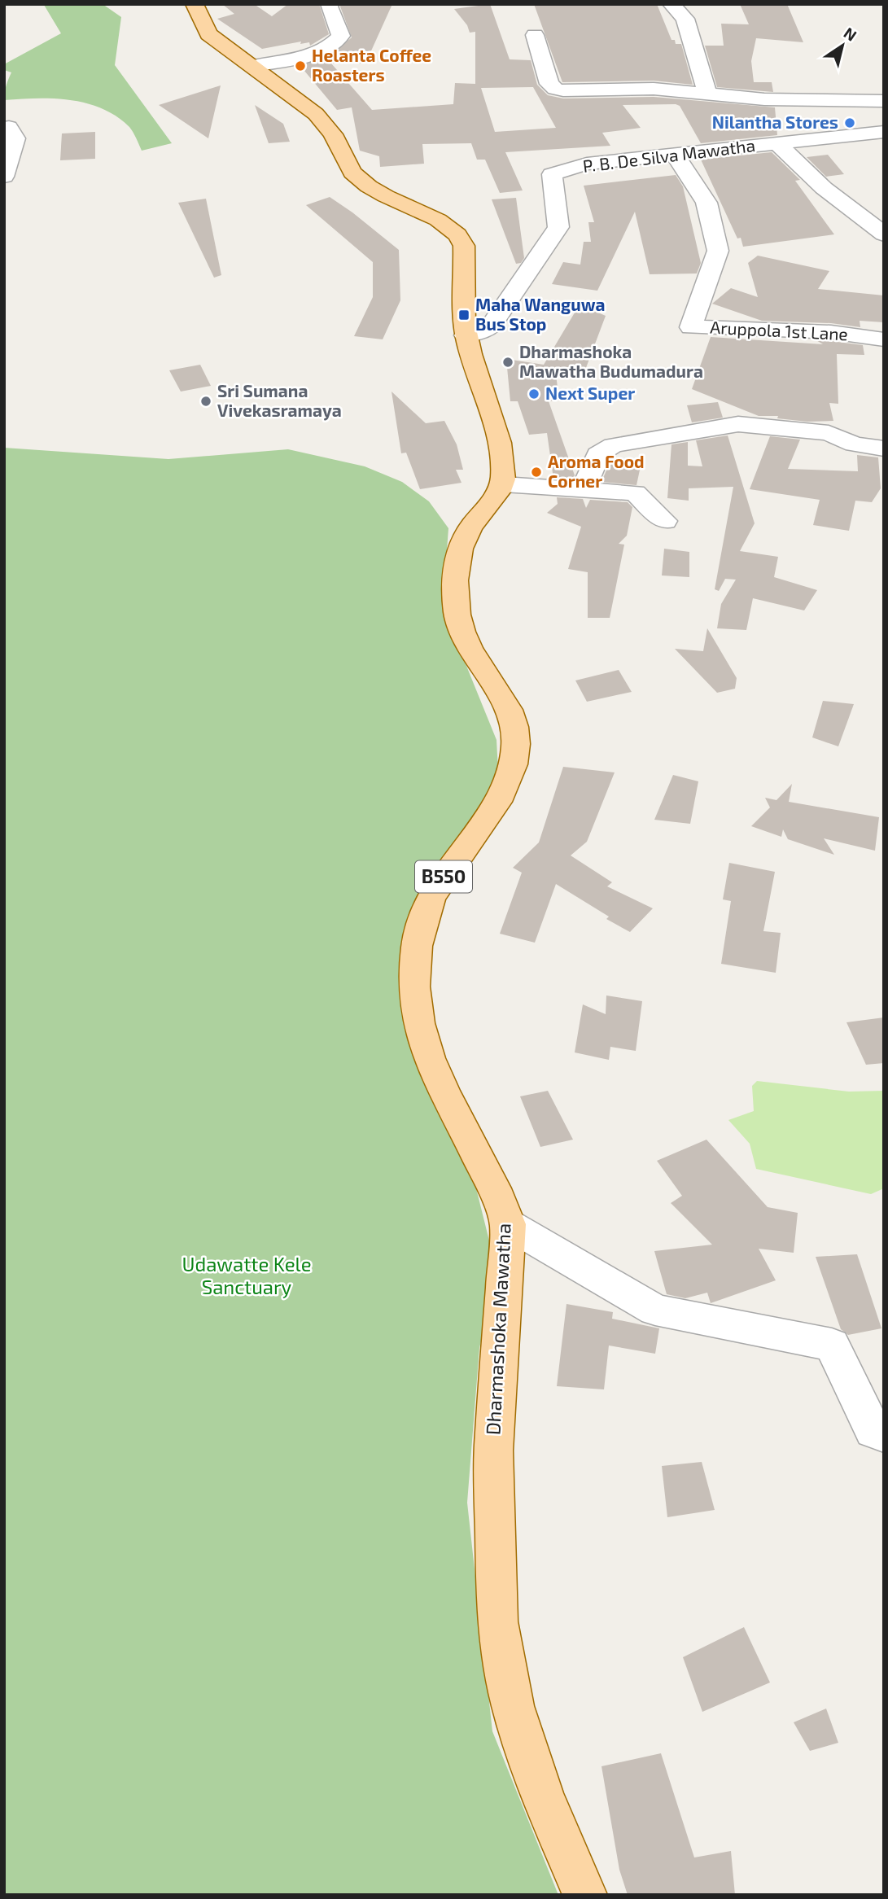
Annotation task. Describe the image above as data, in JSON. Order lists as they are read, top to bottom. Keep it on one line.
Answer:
{"streets":{"main road":["B550","Dharmashoka Mawatha"],"street":["P. B. De Silva Mawatha","Aruppola 1st Lane"]},"crossings":[["P. B. De Silva Mawatha","Aruppola 1st Lane"]],"parks":["Udawatte Kele Sanctuary"],"places":{"other":["Helanta Coffee Roasters","Nilantha Stores","Dharmashoka Mawatha Budumadura","Next Super","Sri Sumana Vivekasramaya","Aroma Food Corner"],"transit":["Maha Wanguwa Bus Stop"]},"north":"top right"}
